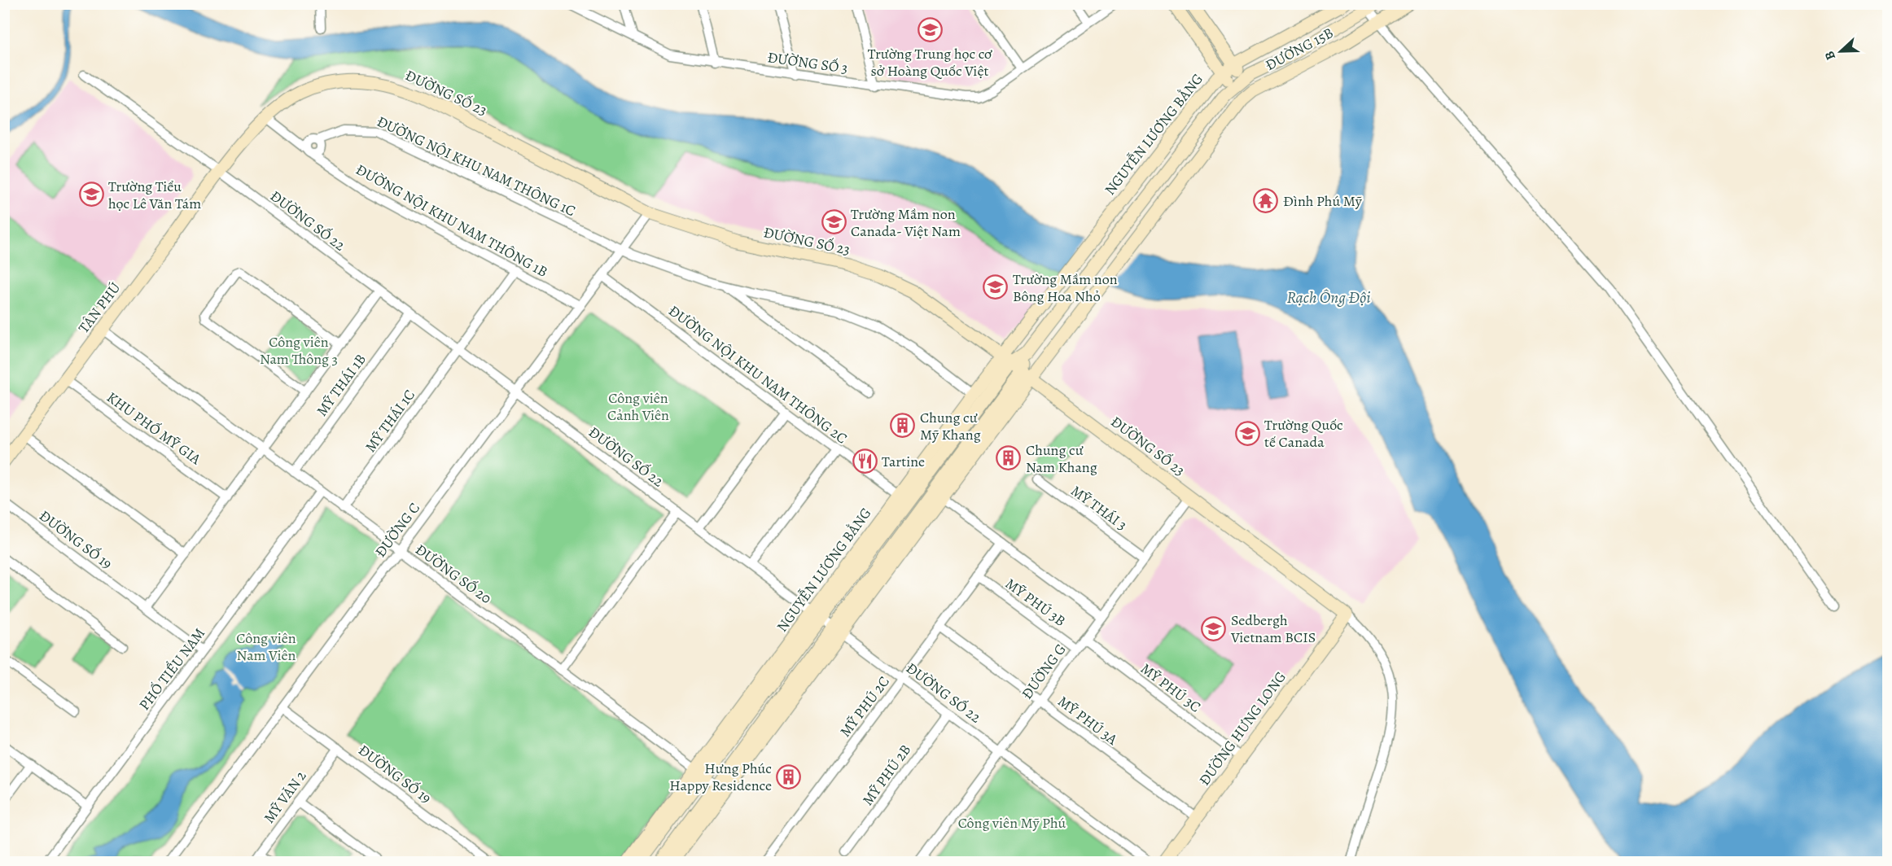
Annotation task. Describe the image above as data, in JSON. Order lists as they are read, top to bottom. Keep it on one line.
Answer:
{"streets":{"main road":["ĐƯỜNG 15B","ĐƯỜNG SỐ 23","NGUYỄN LƯƠNG BẰNG","TÂN PHÚ","ĐƯỜNG HƯNG LONG"],"street":["ĐƯỜNG SỐ 3","ĐƯỜNG NỘI KHU NAM THÔNG 1C","ĐƯỜNG SỐ 22","ĐƯỜNG NỘI KHU NAM THÔNG 1B","ĐƯỜNG NỘI KHU NAM THÔNG 2C","MỸ THÁI 1B","MỸ THÁI 1C","KHU PHỐ MỸ GIA","MỸ THÁI 3","ĐƯỜNG C","ĐƯỜNG SỐ 19","ĐƯỜNG SỐ 20","MỸ PHÚ 3B","PHỐ TIỂU NAM","ĐƯỜNG G","MỸ PHÚ 3C","MỸ PHÚ 2C","MỸ PHÚ 3A","MỸ PHÚ 2B","MỸ VĂN 2"]},"crossings":[["ĐƯỜNG 15B","NGUYỄN LƯƠNG BẰNG"],["ĐƯỜNG SỐ 23","NGUYỄN LƯƠNG BẰNG"],["ĐƯỜNG SỐ 23","ĐƯỜNG SỐ 22"],["ĐƯỜNG SỐ 23","ĐƯỜNG NỘI KHU NAM THÔNG 1B"],["ĐƯỜNG SỐ 23","TÂN PHÚ"],["ĐƯỜNG SỐ 23","ĐƯỜNG C"],["ĐƯỜNG SỐ 23","ĐƯỜNG G"],["ĐƯỜNG SỐ 23","ĐƯỜNG HƯNG LONG"],["NGUYỄN LƯƠNG BẰNG","ĐƯỜNG NỘI KHU NAM THÔNG 1C"],["NGUYỄN LƯƠNG BẰNG","ĐƯỜNG SỐ 22"],["NGUYỄN LƯƠNG BẰNG","ĐƯỜNG NỘI KHU NAM THÔNG 2C"],["NGUYỄN LƯƠNG BẰNG","ĐƯỜNG SỐ 20"],["ĐƯỜNG NỘI KHU NAM THÔNG 1C","ĐƯỜNG NỘI KHU NAM THÔNG 1B"],["ĐƯỜNG NỘI KHU NAM THÔNG 1C","ĐƯỜNG C"],["ĐƯỜNG SỐ 22","TÂN PHÚ"],["ĐƯỜNG SỐ 22","MỸ THÁI 1B"],["ĐƯỜNG SỐ 22","MỸ THÁI 1C"],["ĐƯỜNG SỐ 22","ĐƯỜNG C"],["ĐƯỜNG SỐ 22","ĐƯỜNG G"],["ĐƯỜNG SỐ 22","MỸ PHÚ 2C"],["ĐƯỜNG SỐ 22","MỸ PHÚ 2B"],["ĐƯỜNG NỘI KHU NAM THÔNG 1B","MỸ THÁI 1C"],["ĐƯỜNG NỘI KHU NAM THÔNG 1B","ĐƯỜNG C"],["TÂN PHÚ","KHU PHỐ MỸ GIA"],["TÂN PHÚ","ĐƯỜNG SỐ 20"],["ĐƯỜNG NỘI KHU NAM THÔNG 2C","ĐƯỜNG C"],["MỸ THÁI 1B","ĐƯỜNG SỐ 20"],["MỸ THÁI 1C","ĐƯỜNG SỐ 20"],["MỸ THÁI 3","ĐƯỜNG G"],["ĐƯỜNG C","ĐƯỜNG SỐ 19"],["ĐƯỜNG C","ĐƯỜNG SỐ 20"],["ĐƯỜNG SỐ 19","PHỐ TIỂU NAM"],["ĐƯỜNG SỐ 19","MỸ VĂN 2"],["ĐƯỜNG SỐ 20","PHỐ TIỂU NAM"],["MỸ PHÚ 3B","ĐƯỜNG G"],["MỸ PHÚ 3B","MỸ PHÚ 2C"],["ĐƯỜNG G","MỸ PHÚ 3C"],["ĐƯỜNG G","MỸ PHÚ 3A"],["MỸ PHÚ 3C","ĐƯỜNG HƯNG LONG"],["MỸ PHÚ 2C","MỸ PHÚ 3A"],["MỸ PHÚ 3A","ĐƯỜNG HƯNG LONG"]],"water":["Rạch Ông Đội"],"parks":["Công viên Nam Thông 3","Công viên Cảnh Viên","Công viên Nam Viên","Công viên Mỹ Phú"],"places":{"school or university":["Trường Trung học cơ sở Hoàng Quốc Việt","Trường Tiểu học Lê Văn Tám","Trường Mầm non Canada- Việt Nam","Trường Mầm non Bông Hoa Nhỏ","Trường Quốc tế Canada","Sedbergh Vietnam BCIS"],"temple":["Đình Phú Mỹ"],"building":["Chung cư Mỹ Khang","Chung cư Nam Khang","Hưng Phúc Happy Residence"],"restaurant":["Tartine"]},"north":"left"}
